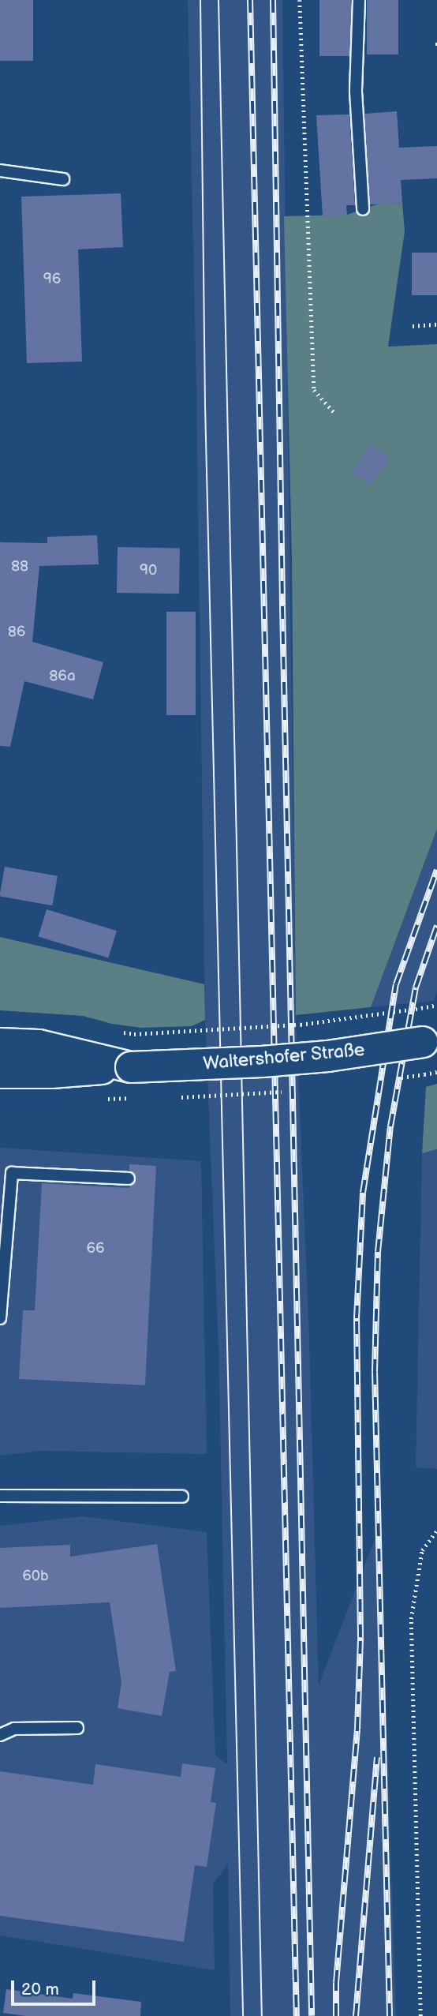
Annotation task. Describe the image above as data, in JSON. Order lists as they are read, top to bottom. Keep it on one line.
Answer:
{"streets":{"main road":["Waltershofer Straße"]},"house_numbers":["96","88","90","86","86a","66","60b"],"scale_bar":"20 m"}
